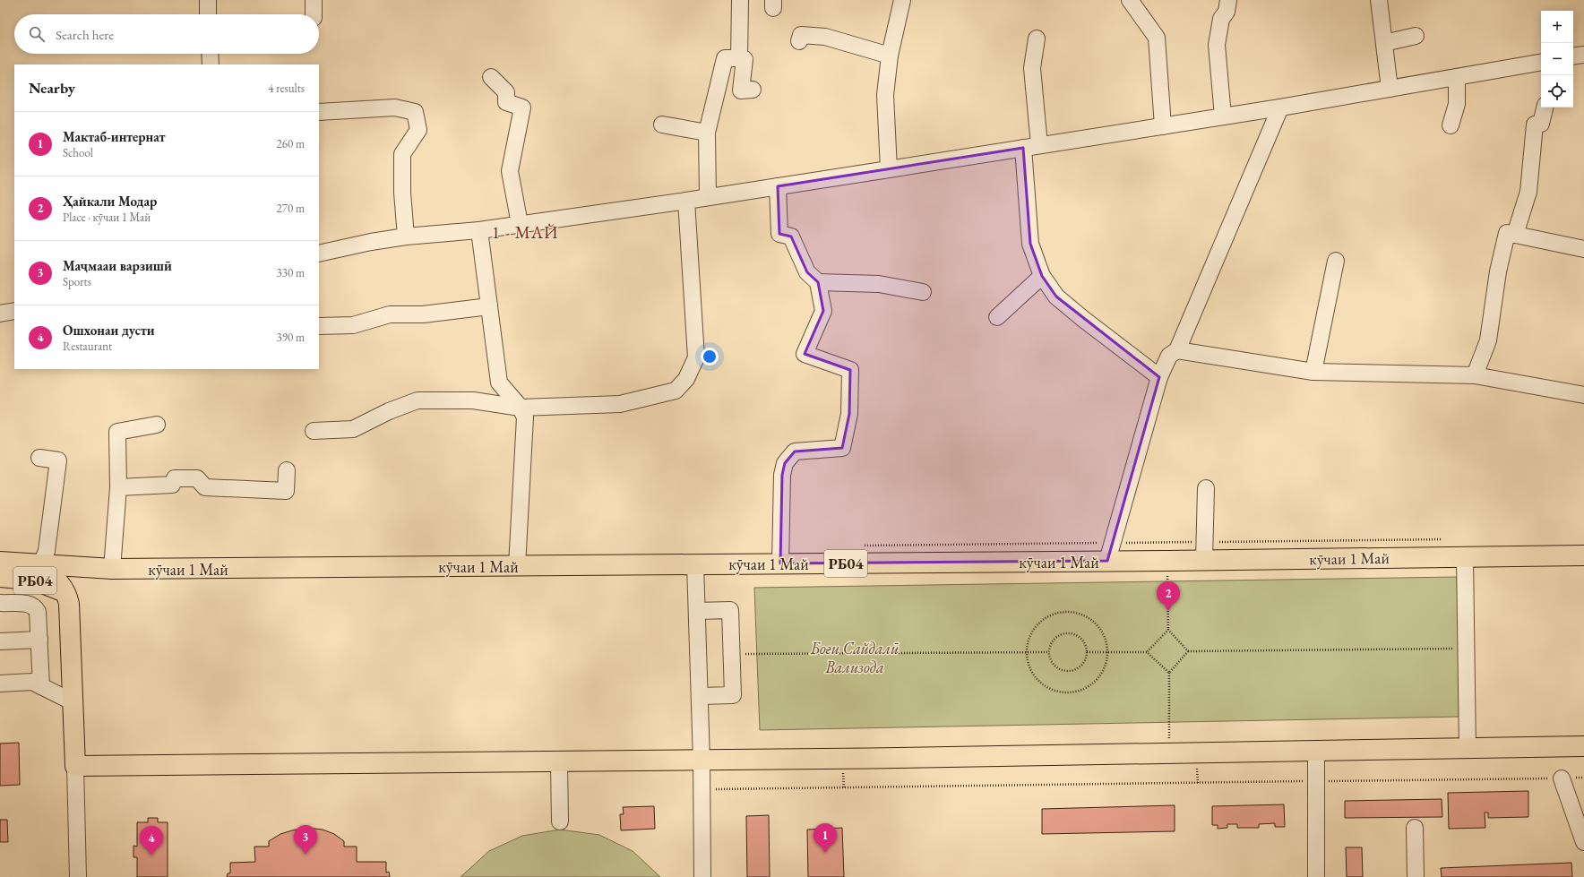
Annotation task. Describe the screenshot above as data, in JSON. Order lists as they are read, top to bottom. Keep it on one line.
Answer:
{"streets":{"main road":["кӯчаи 1 Май","РБ04"]},"crossings":[["кӯчаи 1 Май","РБ04"]],"districts":["1 - МАЙ"],"parks":["Боғи Сайдалӣ Вализода"],"page":{"map_buttons":["+","−"],"search":"Search here","heading":["Nearby","4 results"],"list":[{"mark":"1","name":"Мактаб-интернат","note":"School","value":"260 m"},{"mark":"2","name":"Ҳайкали Модар","note":"Place · кӯчаи 1 Май","value":"270 m"},{"mark":"3","name":"Маҷмааи варзишӣ","note":"Sports","value":"330 m"},{"mark":"4","name":"Ошхонаи дусти","note":"Restaurant","value":"390 m"}],"pins":["2","1","3","4"]}}
